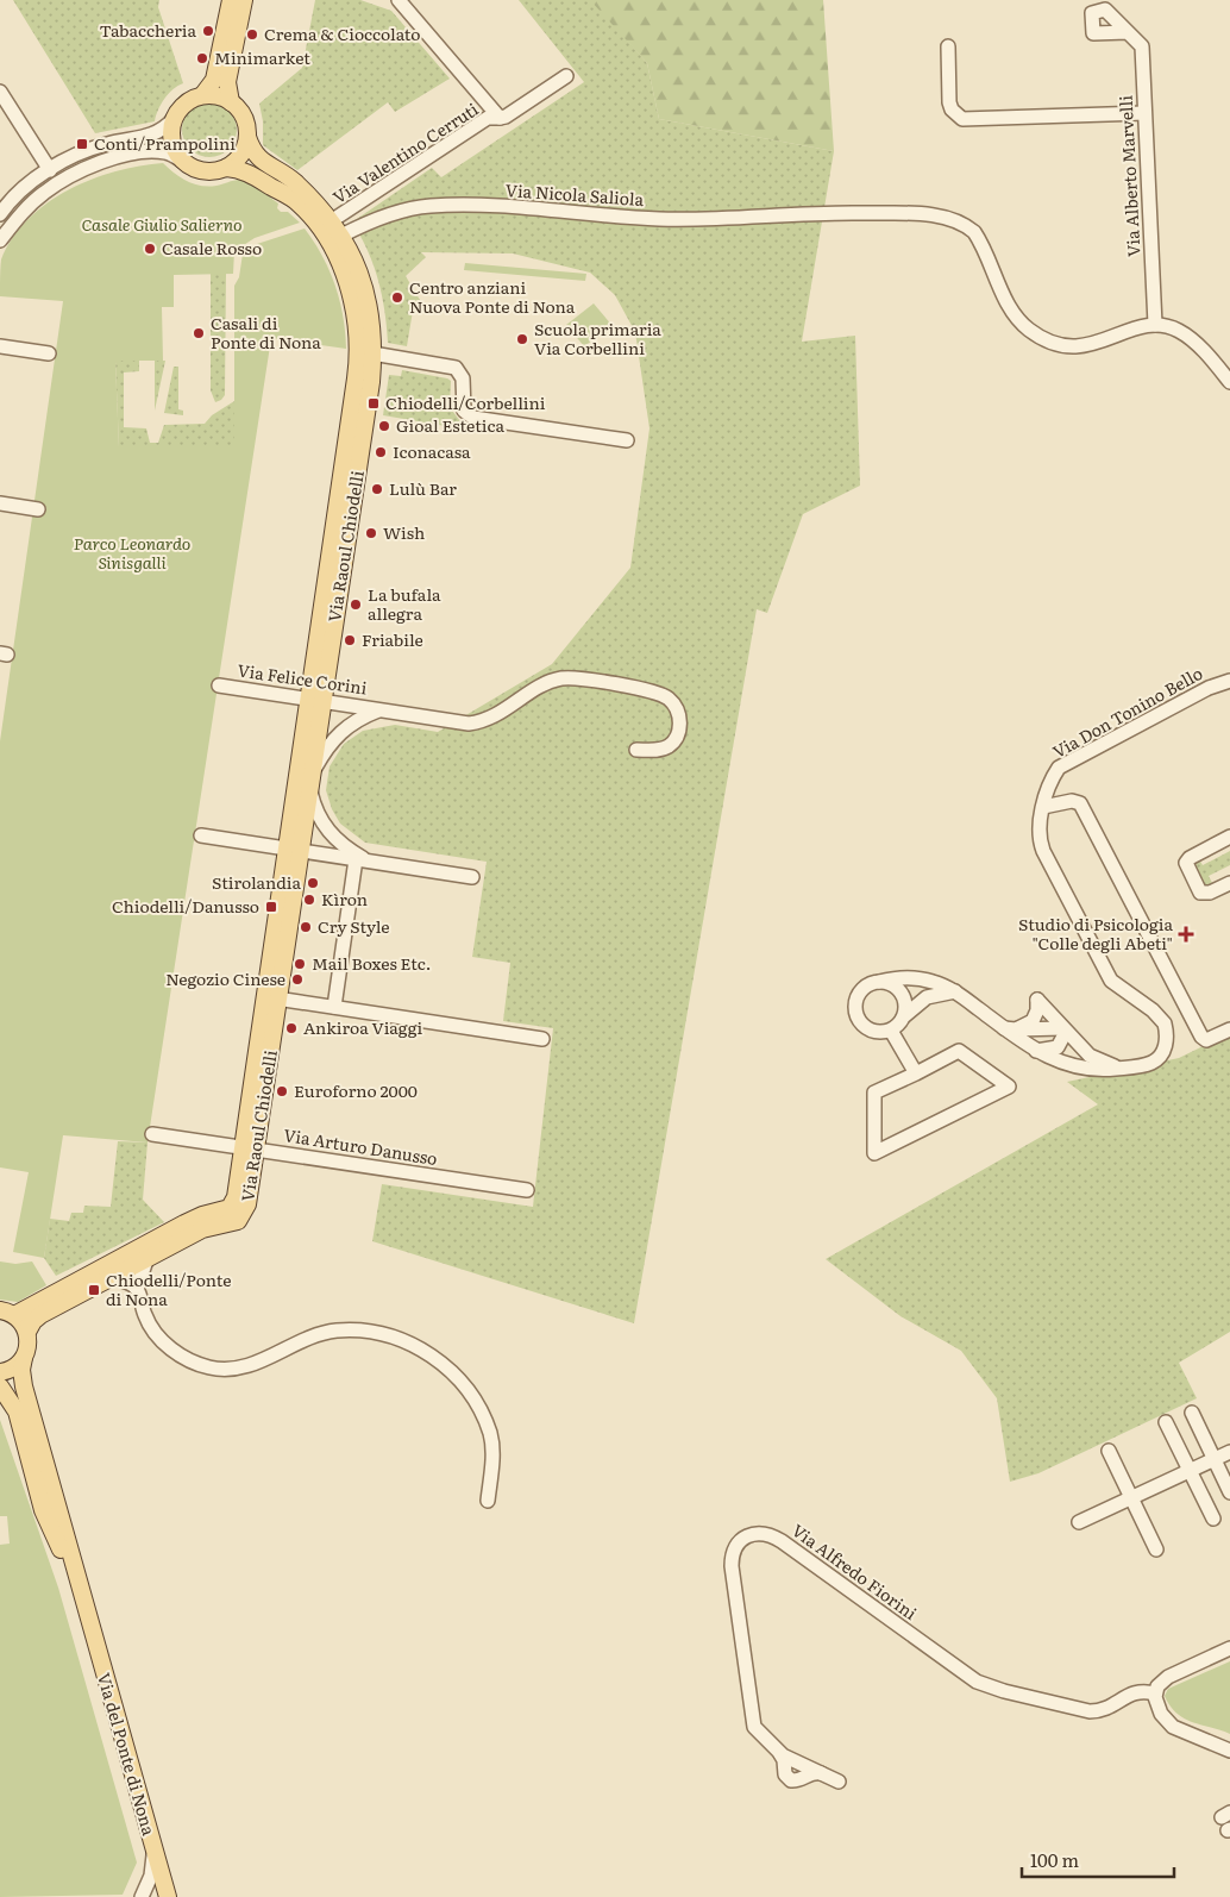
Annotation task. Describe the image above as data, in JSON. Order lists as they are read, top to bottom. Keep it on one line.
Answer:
{"streets":{"main road":["Via Raoul Chiodelli","Via del Ponte di Nona"],"street":["Via Valentino Cerruti","Via Alberto Marvelli","Via Nicola Saliola","Via Felice Corini","Via Don Tonino Bello","Via Arturo Danusso","Via Alfredo Fiorini"]},"crossings":[["Via Valentino Cerruti","Via Raoul Chiodelli"],["Via Alberto Marvelli","Via Nicola Saliola"],["Via Nicola Saliola","Via Raoul Chiodelli"],["Via Raoul Chiodelli","Via Felice Corini"],["Via Raoul Chiodelli","Via Arturo Danusso"],["Via Raoul Chiodelli","Via del Ponte di Nona"]],"parks":["Casale Giulio Salierno","Parco Leonardo Sinisgalli"],"places":{"other":["Tabaccheria","Crema & Cioccolato","Minimarket","Casale Rosso","Centro anziani Nuova Ponte di Nona","Casali di Ponte di Nona","Scuola primaria Via Corbellini","Gioal Estetica","Iconacasa","Lulù Bar","Wish","La bufala allegra","Friabile","Stirolandia","Kìron","Cry Style","Mail Boxes Etc.","Negozio Cinese","Ankiroa Viaggi","Euroforno 2000"],"transit":["Conti/Prampolini","Chiodelli/Corbellini","Chiodelli/Danusso","Chiodelli/Ponte di Nona"],"health":["Studio di Psicologia \"Colle degli Abeti\""]},"scale_bar":"100 m"}
